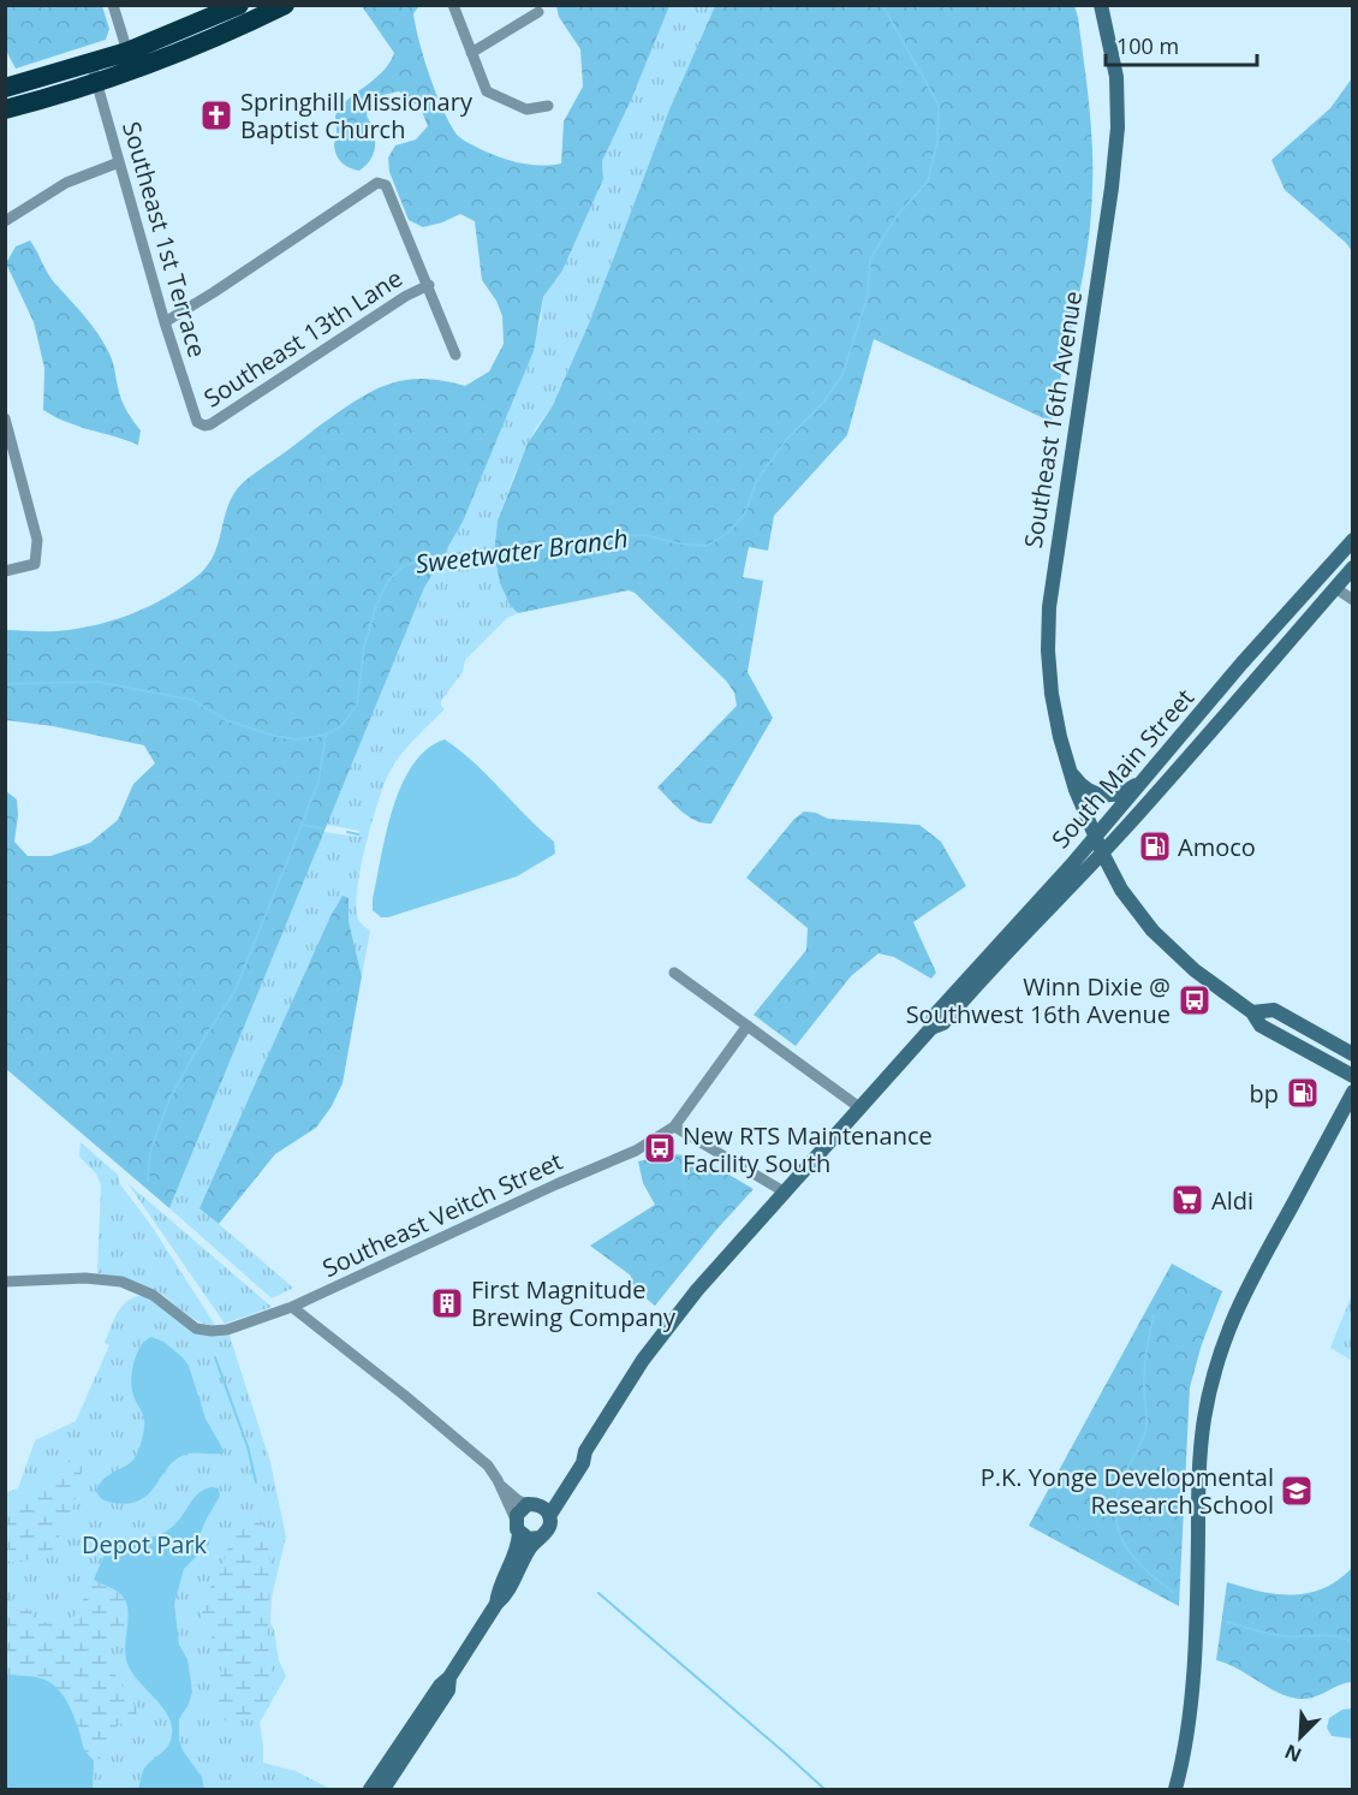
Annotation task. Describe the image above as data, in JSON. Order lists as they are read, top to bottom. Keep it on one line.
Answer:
{"streets":{"main road":["Southeast 16th Avenue","South Main Street"],"street":["Southeast 1st Terrace","Southeast 13th Lane","Southeast Veitch Street"]},"crossings":[["Southeast 1st Terrace","Southeast 13th Lane"],["Southeast 16th Avenue","South Main Street"]],"water":["Sweetwater Branch"],"parks":["Depot Park"],"places":{"church":["Springhill Missionary Baptist Church"],"fuel station":["Amoco","bp"],"bus stop":["Winn Dixie @ Southwest 16th Avenue","New RTS Maintenance Facility South"],"supermarket":["Aldi"],"building":["First Magnitude Brewing Company"],"school or university":["P.K. Yonge Developmental Research School"]},"scale_bar":"100 m","north":"bottom left"}
